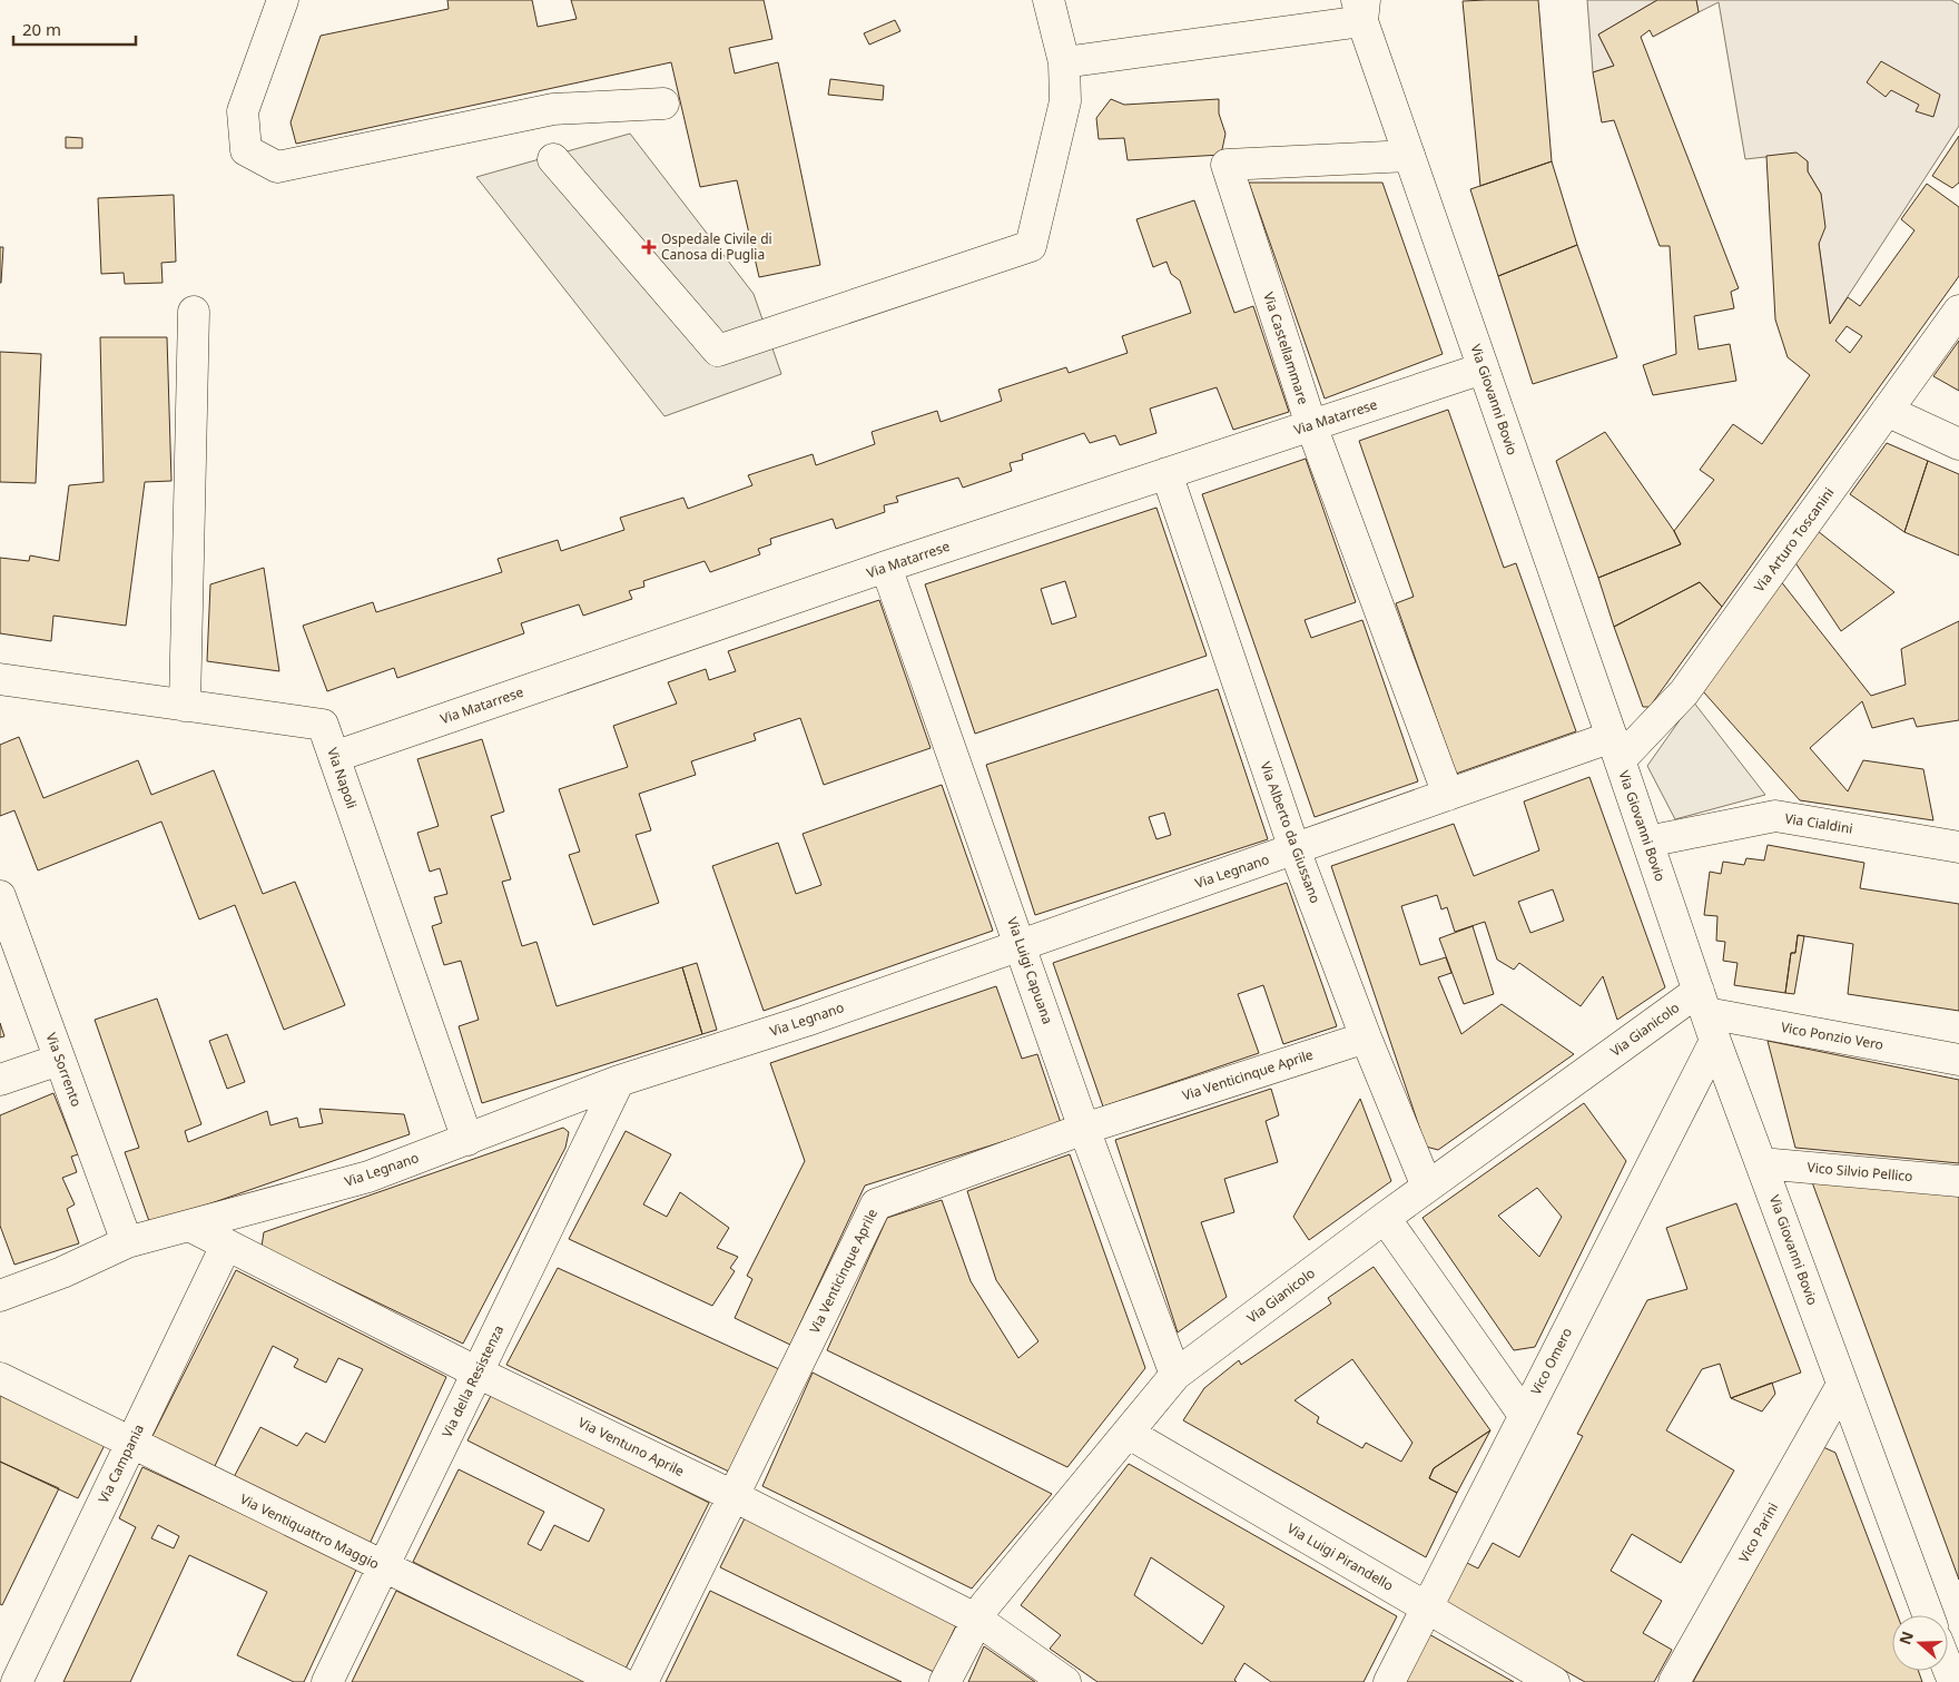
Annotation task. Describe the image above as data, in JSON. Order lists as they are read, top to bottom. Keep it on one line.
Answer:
{"streets":{"street":["Via Castellammare","Via Giovanni Bovio","Via Matarrese","Via Arturo Toscanini","Via Napoli","Via Cialdini","Via Alberto da Giussano","Via Legnano","Via Luigi Capuana","Via Gianicolo","Vico Ponzio Vero","Via Sorrento","Via Venticinque Aprile","Vico Silvio Pellico","Vico Omero","Via della Resistenza","Via Ventuno Aprile","Via Campania","Via Ventiquattro Maggio","Vico Parini","Via Luigi Pirandello"]},"crossings":[["Via Castellammare","Via Giovanni Bovio"],["Via Castellammare","Via Matarrese"],["Via Castellammare","Via Legnano"],["Via Giovanni Bovio","Via Matarrese"],["Via Giovanni Bovio","Via Arturo Toscanini"],["Via Giovanni Bovio","Via Cialdini"],["Via Giovanni Bovio","Via Legnano"],["Via Giovanni Bovio","Via Gianicolo"],["Via Giovanni Bovio","Vico Ponzio Vero"],["Via Giovanni Bovio","Vico Silvio Pellico"],["Via Giovanni Bovio","Vico Omero"],["Via Giovanni Bovio","Vico Parini"],["Via Matarrese","Via Napoli"],["Via Matarrese","Via Alberto da Giussano"],["Via Matarrese","Via Luigi Capuana"],["Via Arturo Toscanini","Via Legnano"],["Via Napoli","Via Legnano"],["Via Alberto da Giussano","Via Legnano"],["Via Alberto da Giussano","Via Gianicolo"],["Via Alberto da Giussano","Via Venticinque Aprile"],["Via Legnano","Via Luigi Capuana"],["Via Legnano","Via Sorrento"],["Via Legnano","Via della Resistenza"],["Via Legnano","Via Ventuno Aprile"],["Via Luigi Capuana","Via Gianicolo"],["Via Luigi Capuana","Via Venticinque Aprile"],["Via Gianicolo","Vico Ponzio Vero"],["Via Gianicolo","Vico Omero"],["Via Gianicolo","Via Ventuno Aprile"],["Via Gianicolo","Via Luigi Pirandello"],["Vico Ponzio Vero","Vico Omero"],["Via Venticinque Aprile","Via Ventuno Aprile"],["Vico Omero","Via Luigi Pirandello"],["Via della Resistenza","Via Ventuno Aprile"],["Via della Resistenza","Via Ventiquattro Maggio"],["Via Ventuno Aprile","Via Campania"],["Via Campania","Via Ventiquattro Maggio"]],"places":{"health":["Ospedale Civile di Canosa di Puglia"]},"scale_bar":"20 m","north":"left"}
